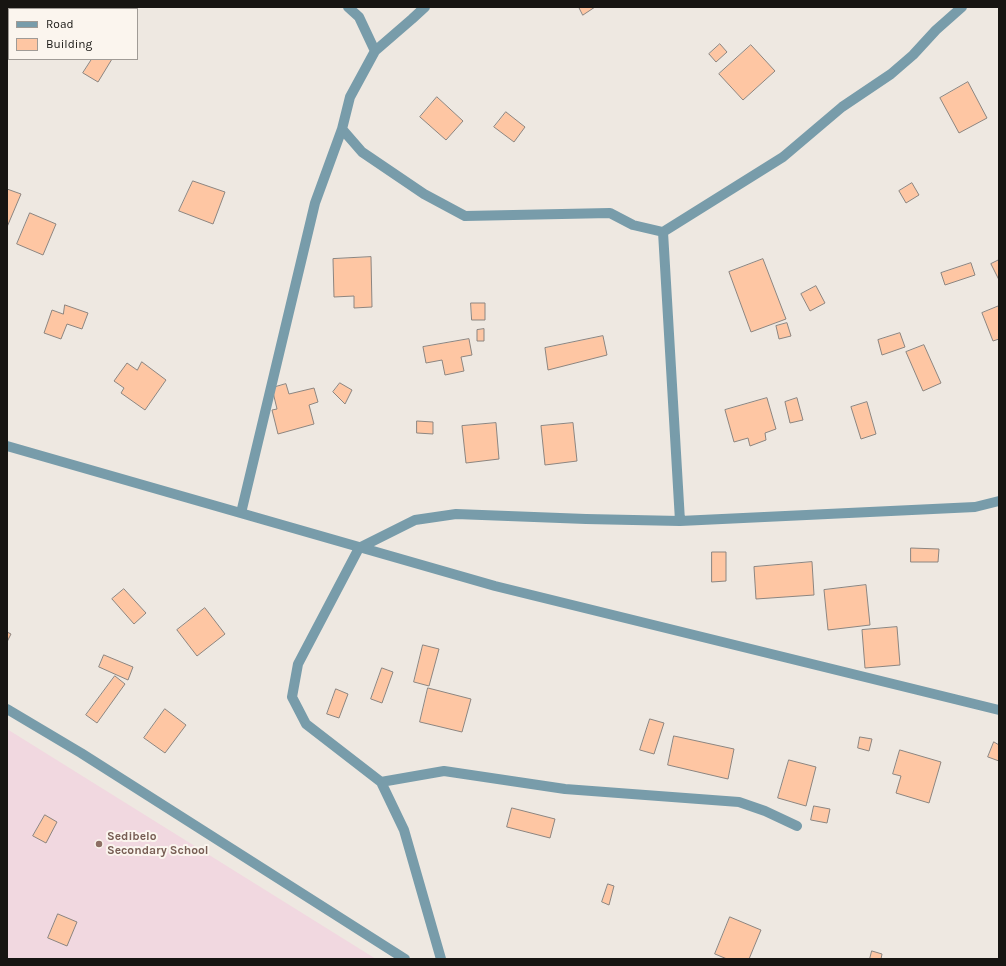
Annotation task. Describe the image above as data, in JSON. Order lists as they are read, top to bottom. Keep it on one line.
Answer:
{"places":["Sedibelo Secondary School"],"legend":["Road","Building"]}
